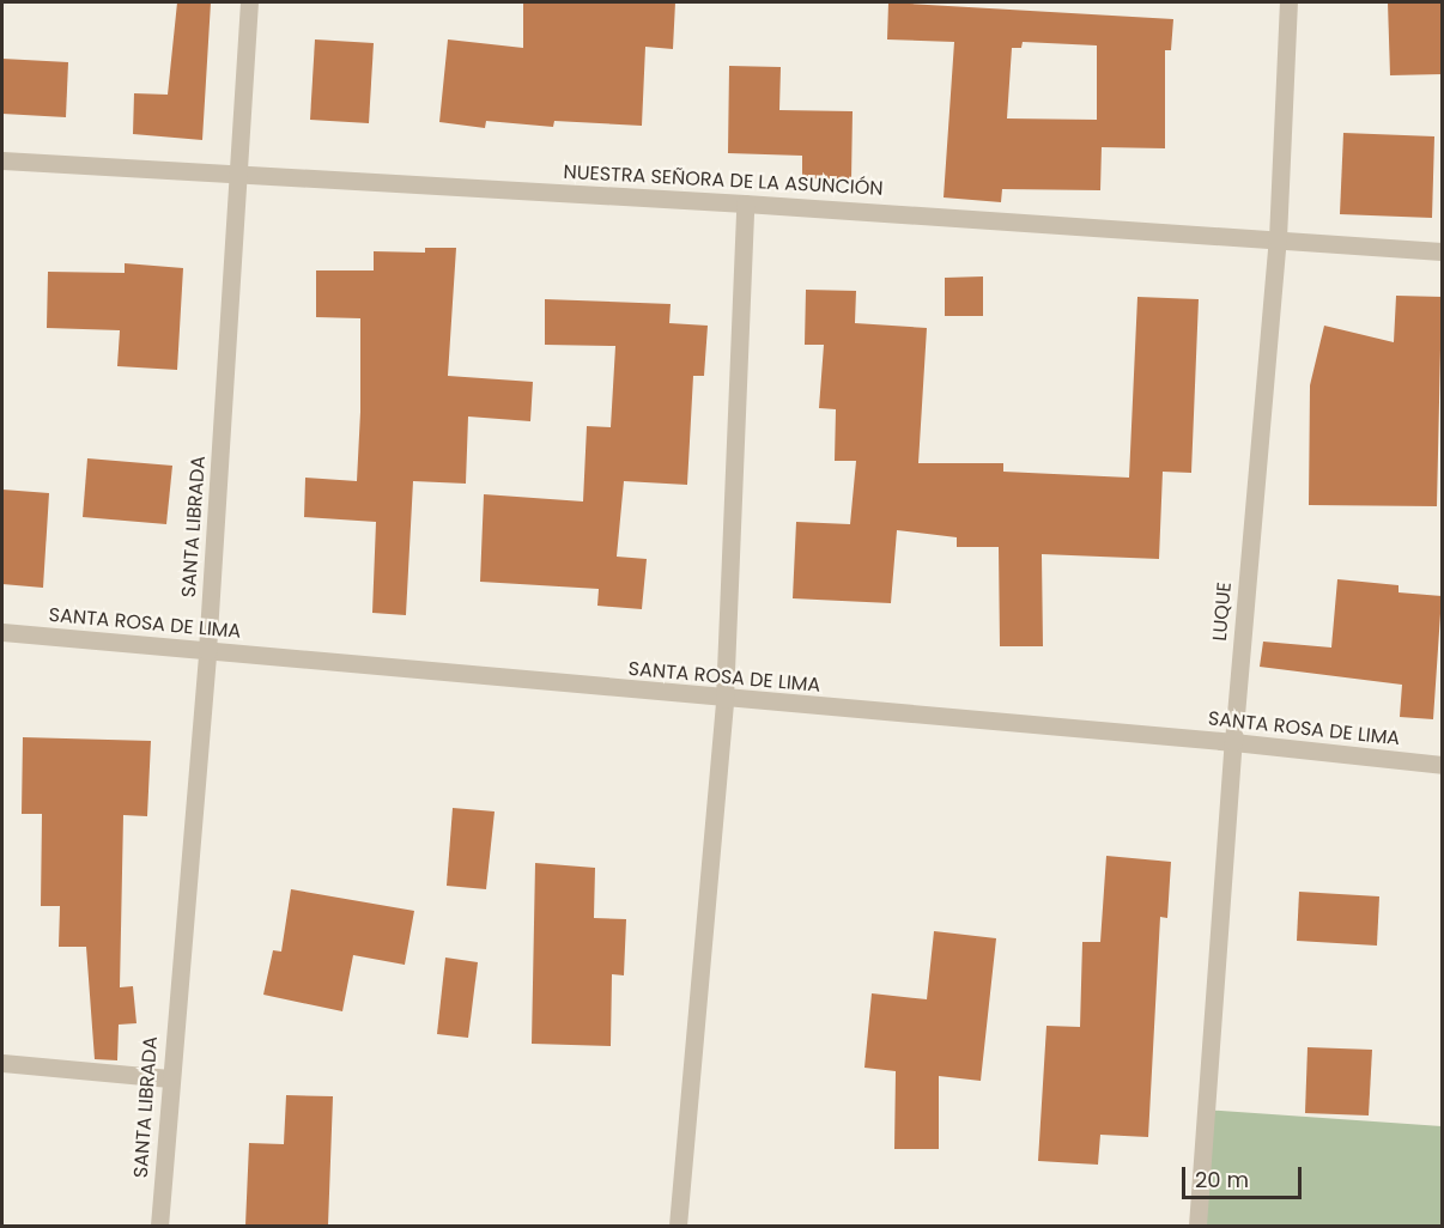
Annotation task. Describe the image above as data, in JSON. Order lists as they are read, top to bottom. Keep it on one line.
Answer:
{"streets":{"street":["NUESTRA SEÑORA DE LA ASUNCIÓN","SANTA LIBRADA","LUQUE","SANTA ROSA DE LIMA"]},"crossings":[["NUESTRA SEÑORA DE LA ASUNCIÓN","SANTA LIBRADA"],["NUESTRA SEÑORA DE LA ASUNCIÓN","LUQUE"],["SANTA LIBRADA","SANTA ROSA DE LIMA"],["LUQUE","SANTA ROSA DE LIMA"]],"scale_bar":"20 m"}
